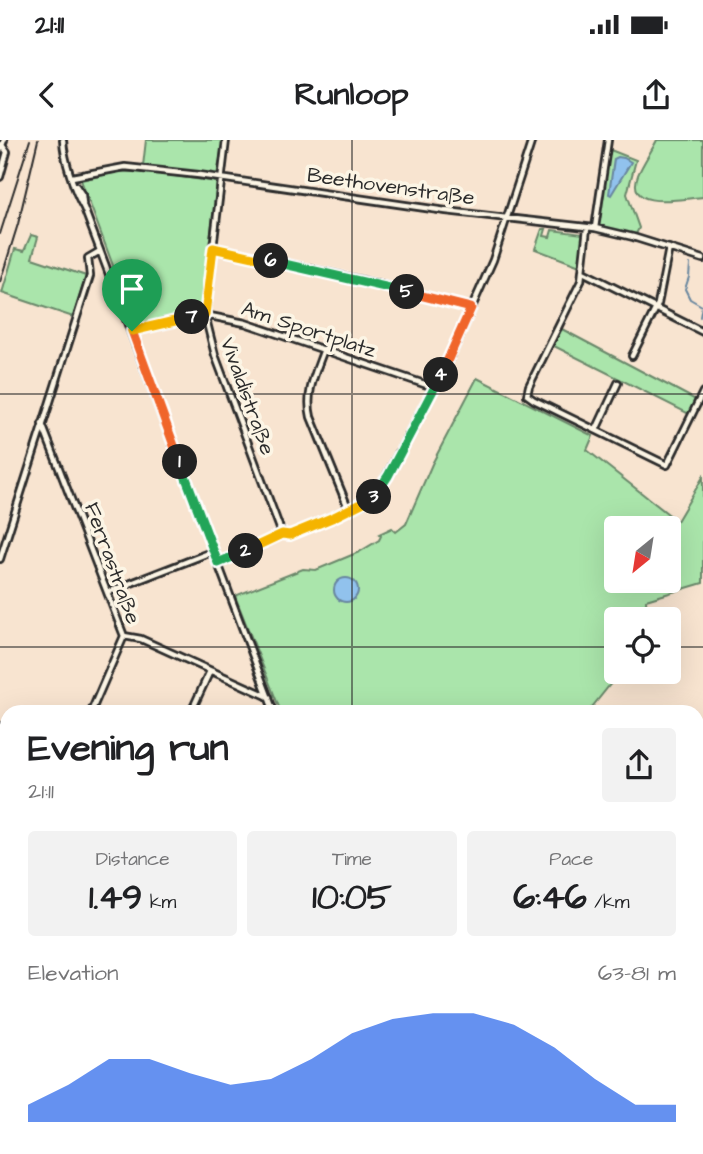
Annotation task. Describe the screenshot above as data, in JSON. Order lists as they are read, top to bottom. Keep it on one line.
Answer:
{"streets":{"street":["Beethovenstraße","Am Sportplatz","Vivaldistraße","Ferrastraße"]},"crossings":[["Beethovenstraße","Vivaldistraße"],["Am Sportplatz","Vivaldistraße"]],"north":"bottom left","page":{"status":"21:11","header":"Runloop","pins":["6","5","7","4","1","3","2"],"heading":["Evening run","21:11"],"stats":[["Distance","1.49 km"],["Time","10:05"],["Pace","6:46 /km"]],"chart":["Elevation","63–81 m"]}}
